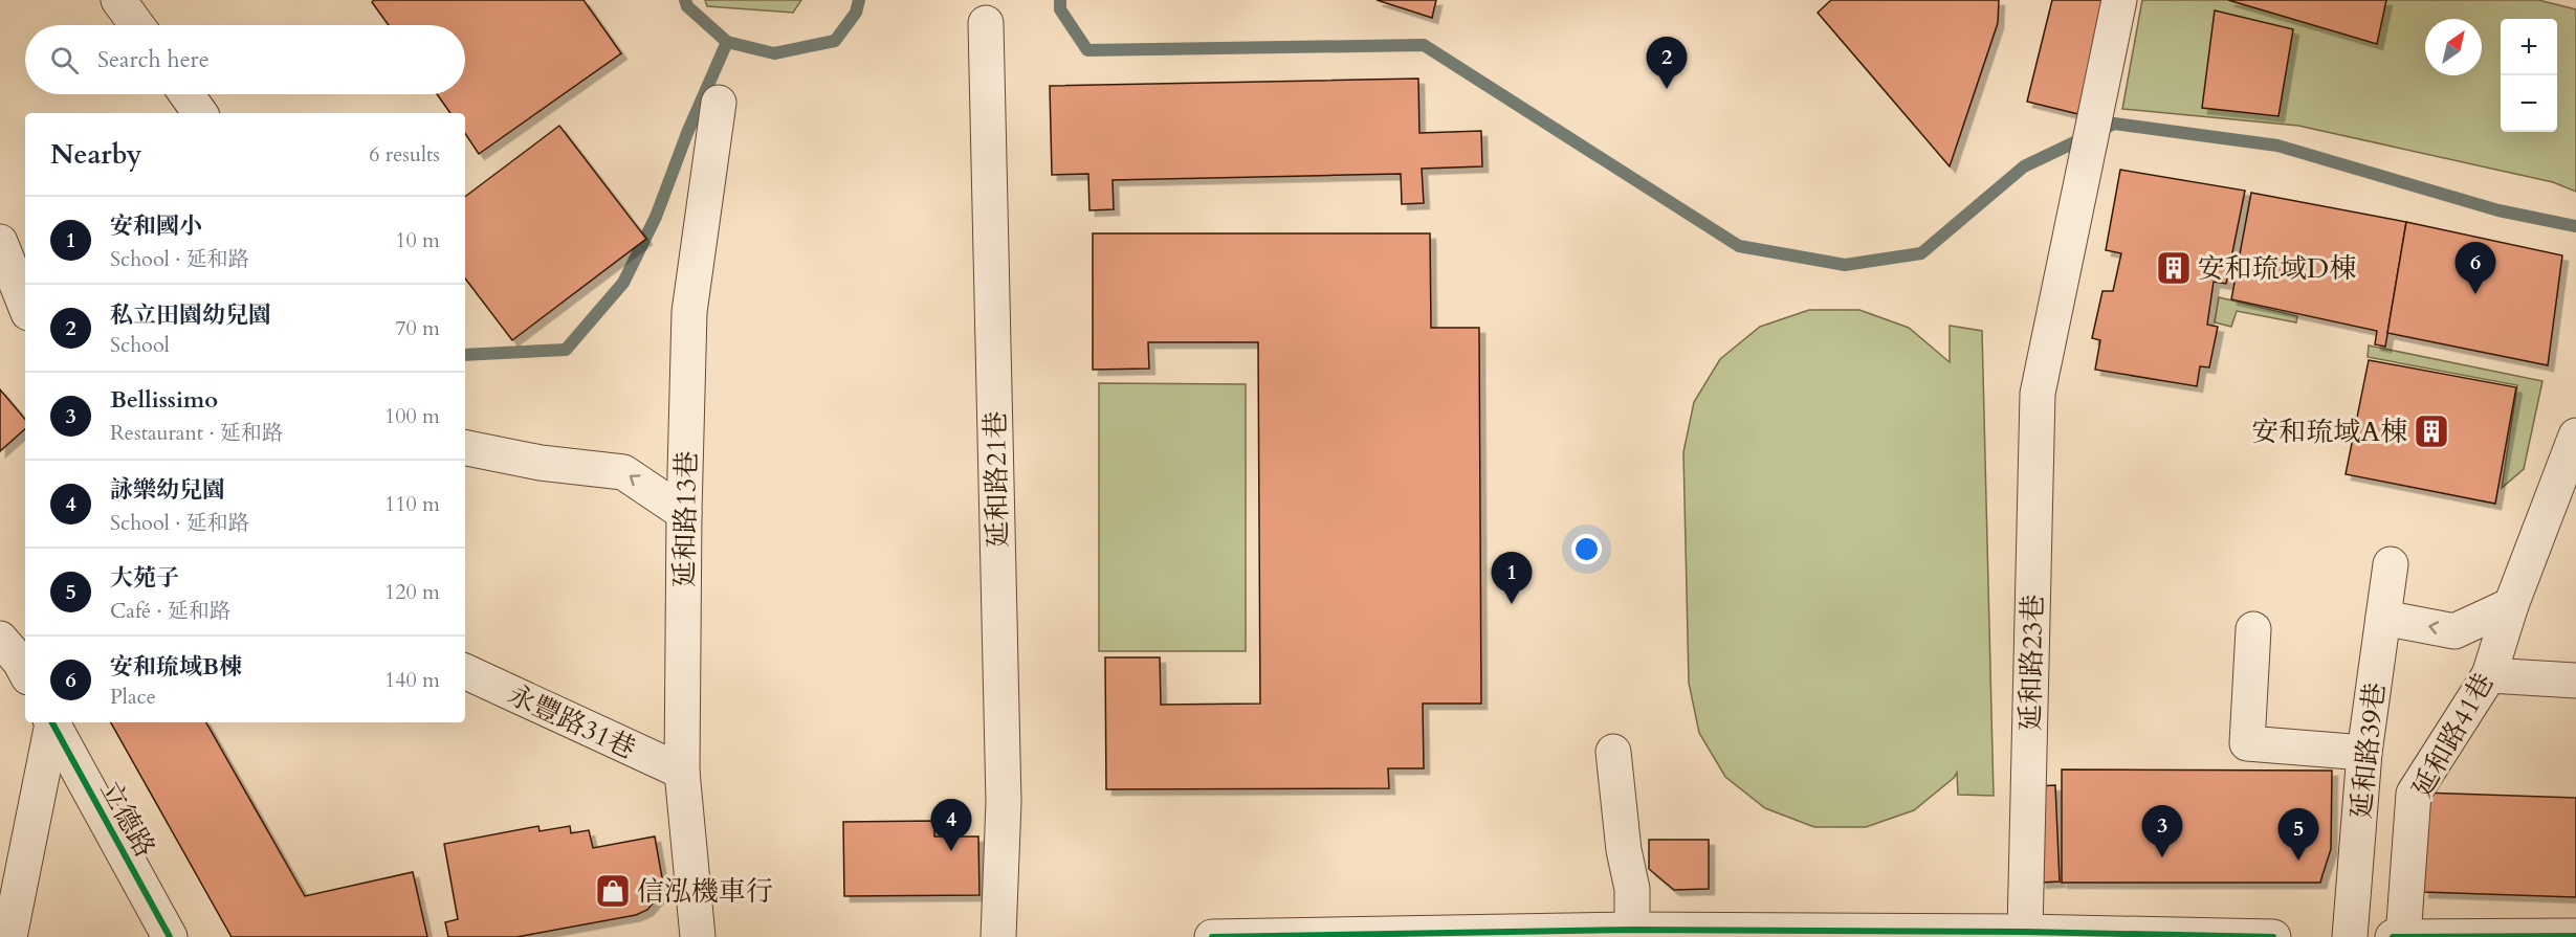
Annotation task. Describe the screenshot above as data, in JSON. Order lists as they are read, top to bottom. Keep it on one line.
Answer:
{"streets":{"street":["延和路21巷","延和路13巷","延和路23巷","永豐路31巷","延和路41巷","延和路39巷","立德路"]},"crossings":[["延和路13巷","永豐路31巷"]],"places":{"building":["安和琉域D棟","安和琉域A棟"],"shop":["信泓機車行"]},"north":"top right","page":{"map_buttons":["+","−"],"search":"Search here","pins":["2","6","1","4","3","5"],"heading":["Nearby","6 results"],"list":[{"mark":"1","name":"安和國小","note":"School · 延和路","value":"10 m"},{"mark":"2","name":"私立田園幼兒園","note":"School","value":"70 m"},{"mark":"3","name":"Bellissimo","note":"Restaurant · 延和路","value":"100 m"},{"mark":"4","name":"詠樂幼兒園","note":"School · 延和路","value":"110 m"},{"mark":"5","name":"大苑子","note":"Café · 延和路","value":"120 m"},{"mark":"6","name":"安和琉域B棟","note":"Place","value":"140 m"}]}}
